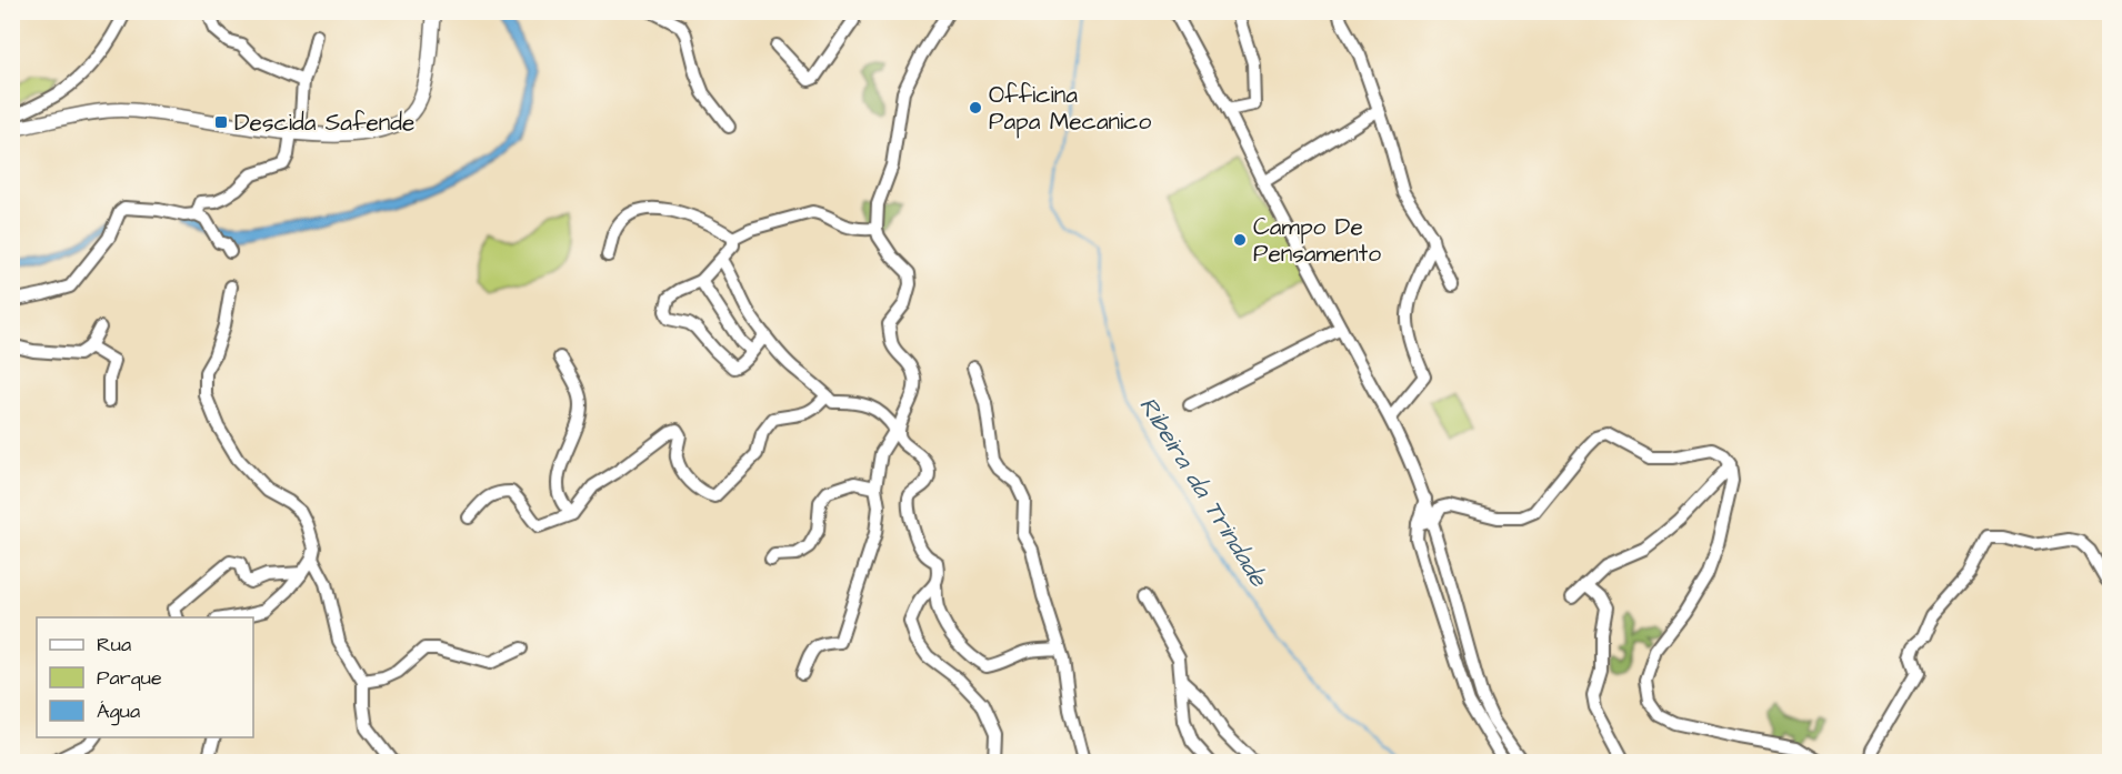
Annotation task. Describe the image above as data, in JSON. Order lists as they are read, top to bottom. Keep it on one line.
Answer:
{"water":["Ribeira da Trindade"],"places":{"other":["Officina Papa Mecanico","Campo De Pensamento"],"transit":["Descida Safende"]},"legend":["Rua","Parque","Água"]}
